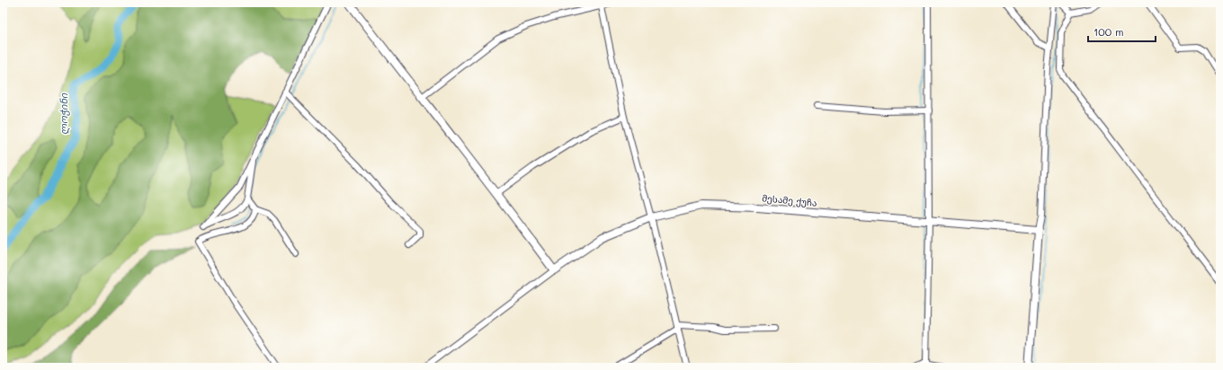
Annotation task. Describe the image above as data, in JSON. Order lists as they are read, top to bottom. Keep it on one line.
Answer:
{"streets":{"street":["მესამე ქუჩა"]},"water":["ლოჭინი"],"scale_bar":"100 m"}
